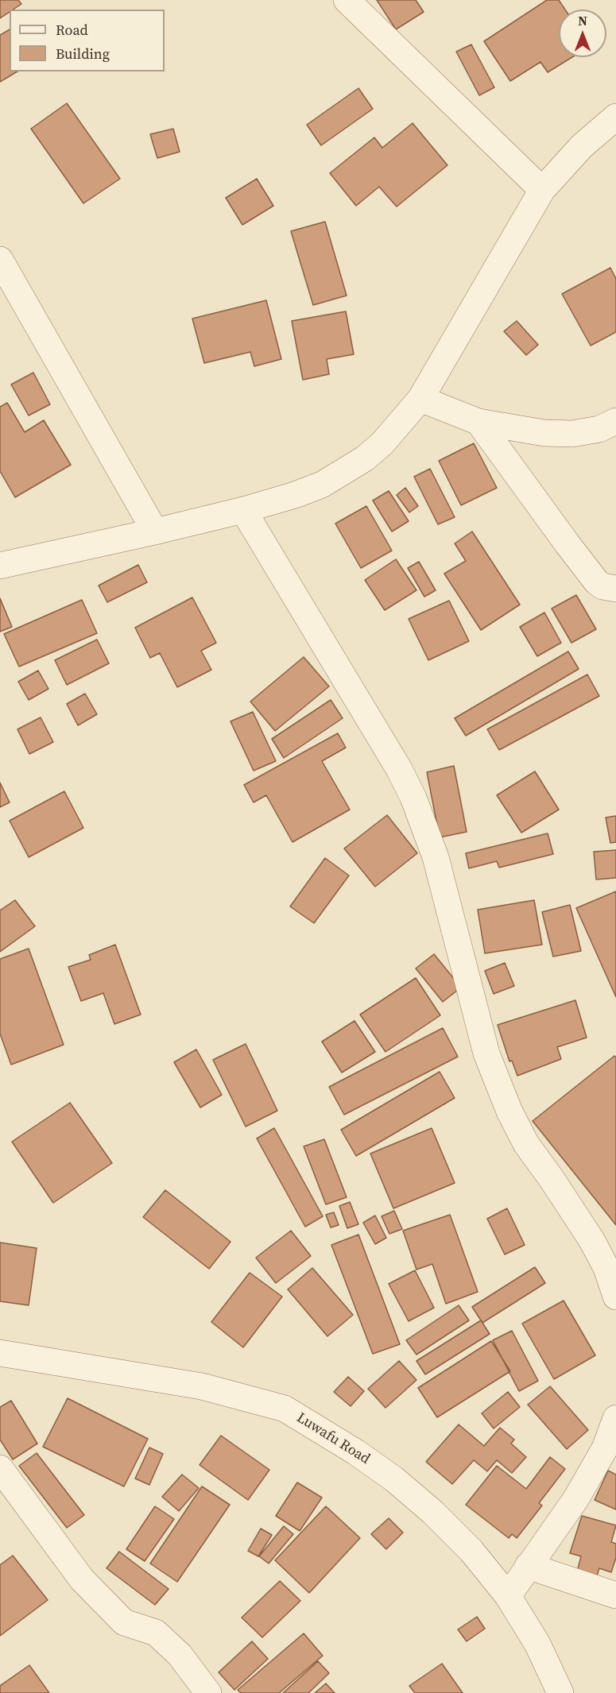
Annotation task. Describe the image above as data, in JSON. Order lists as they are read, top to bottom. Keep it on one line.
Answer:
{"streets":{"street":["Luwafu Road"]},"legend":["Road","Building"],"north":"top"}
